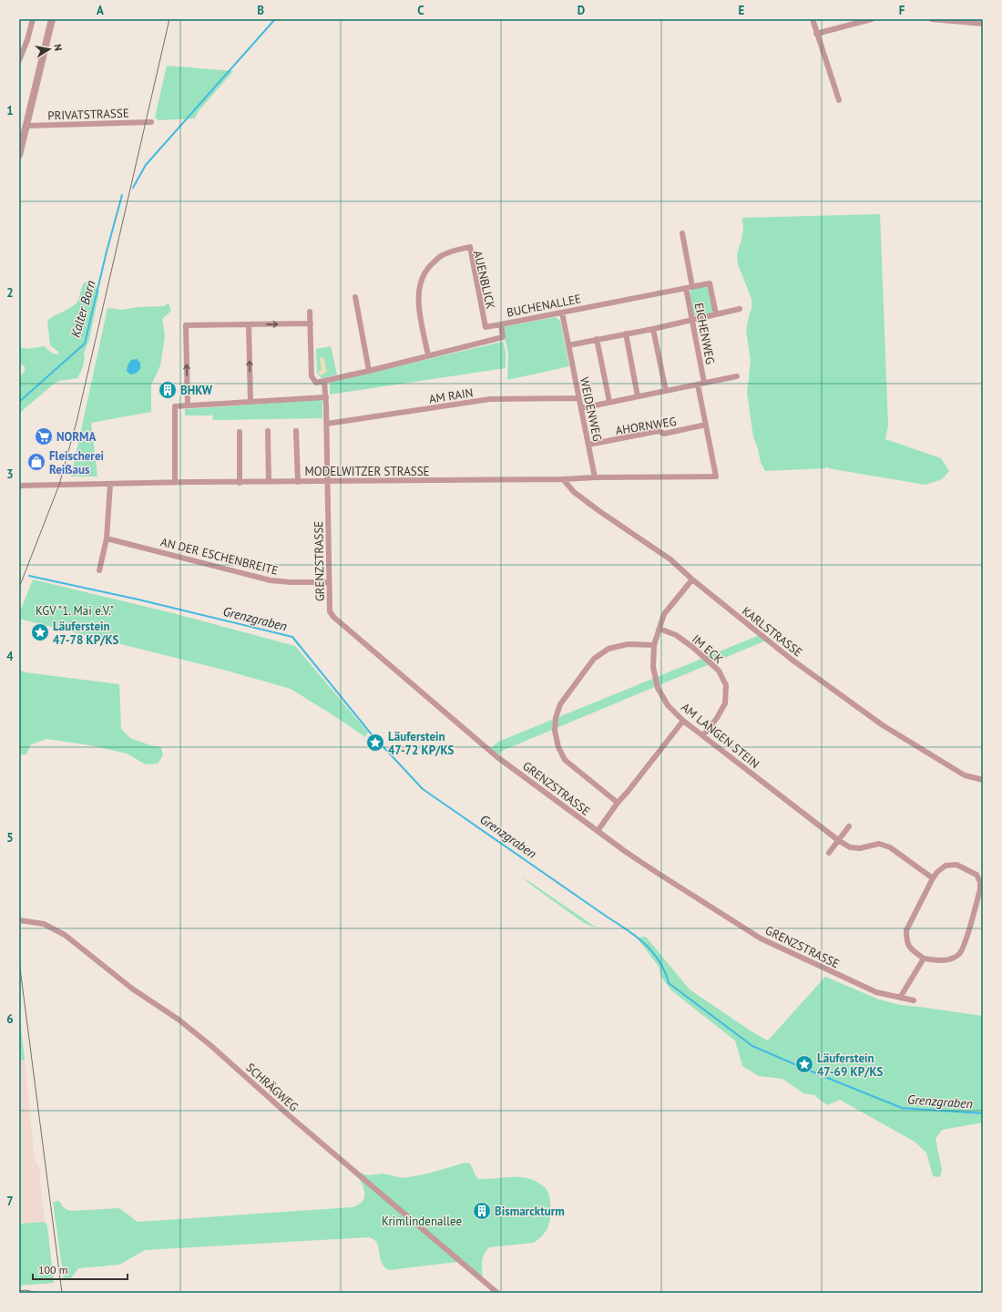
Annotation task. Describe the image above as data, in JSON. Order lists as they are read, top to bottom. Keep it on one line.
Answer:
{"streets":{"street":["PRIVATSTRASSE","AUENBLICK","BUCHENALLEE","EICHENWEG","AM RAIN","WEIDENWEG","AHORNWEG","MODELWITZER STRASSE","AN DER ESCHENBREITE","GRENZSTRASSE","KARLSTRASSE","IM ECK","AM LANGEN STEIN","SCHRÄGWEG"]},"crossings":[["AUENBLICK","BUCHENALLEE"],["BUCHENALLEE","EICHENWEG"],["BUCHENALLEE","WEIDENWEG"],["BUCHENALLEE","GRENZSTRASSE"],["AM RAIN","WEIDENWEG"],["AM RAIN","GRENZSTRASSE"],["WEIDENWEG","AHORNWEG"],["WEIDENWEG","MODELWITZER STRASSE"],["AHORNWEG","MODELWITZER STRASSE"],["MODELWITZER STRASSE","GRENZSTRASSE"],["MODELWITZER STRASSE","KARLSTRASSE"],["AN DER ESCHENBREITE","GRENZSTRASSE"],["KARLSTRASSE","AM LANGEN STEIN"],["IM ECK","AM LANGEN STEIN"]],"water":["Kalter Born","Grenzgraben"],"parks":["KGV \"1. Mai e.V.\"","Krimlindenallee"],"places":{"building":["BHKW","Bismarckturm"],"supermarket":["NORMA"],"shop":["Fleischerei Reißaus"],"place":["Läuferstein 47-78 KP/KS","Läuferstein 47-72 KP/KS","Läuferstein 47-69 KP/KS"]},"scale_bar":"100 m","north":"right","grid":{"columns":["A","B","C","D","E","F"],"rows":["1","2","3","4","5","6","7"]}}
